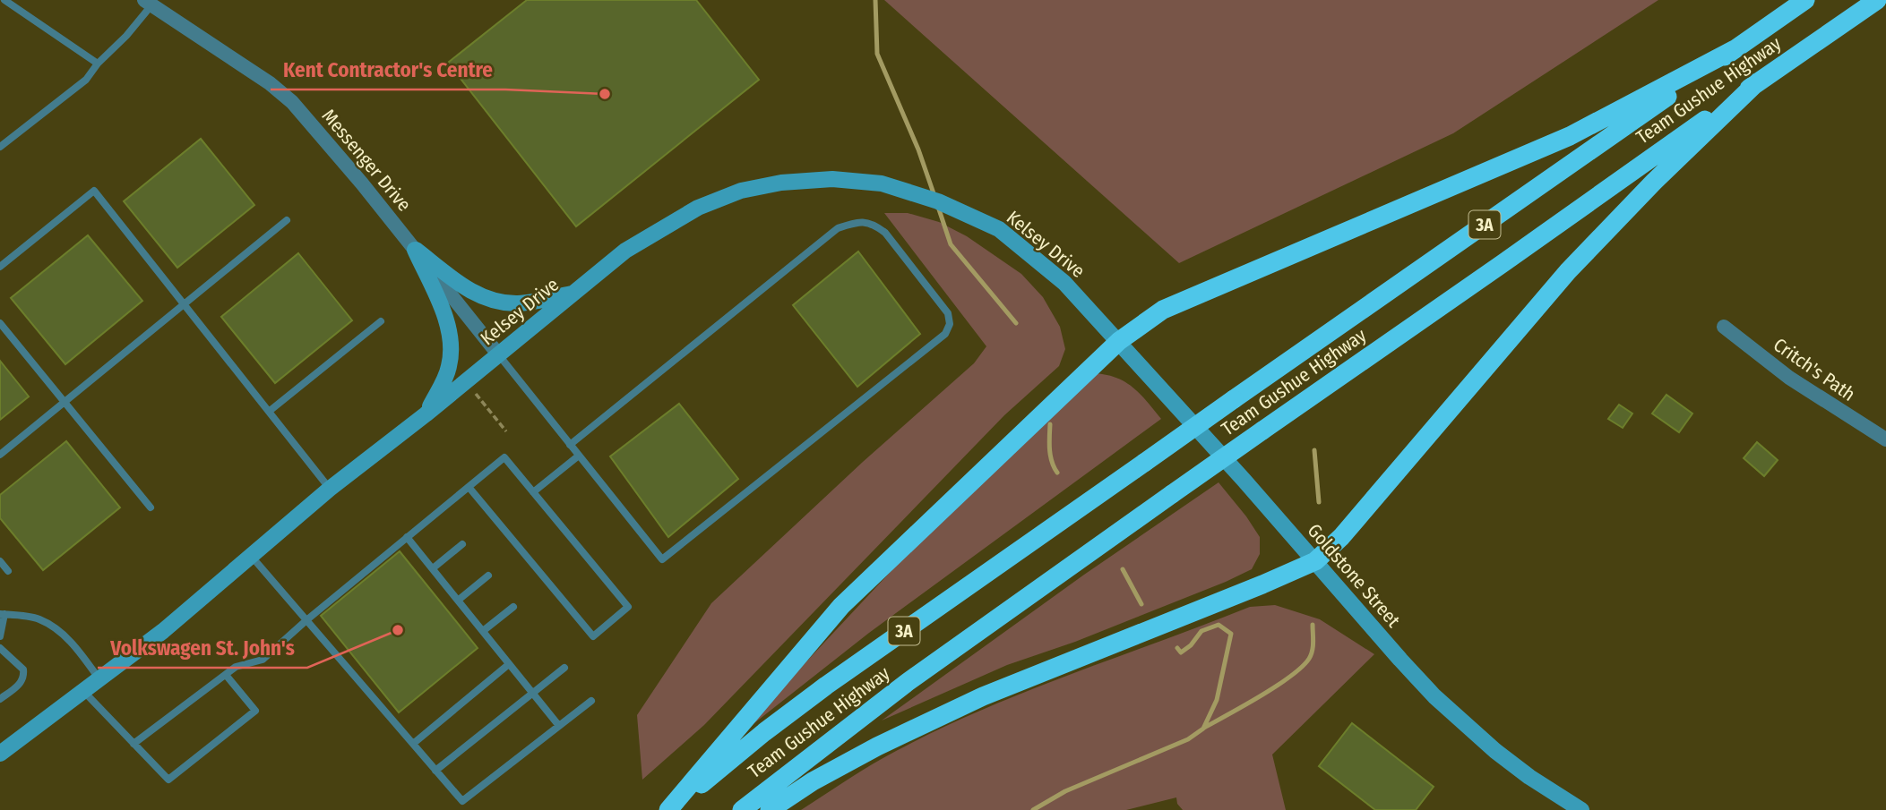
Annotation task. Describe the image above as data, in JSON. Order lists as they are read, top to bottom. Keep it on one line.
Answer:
{"streets":{"highway":["Team Gushue Highway","3A"],"main road":["Kelsey Drive","Goldstone Street"],"street":["Messenger Drive","Critch's Path"]},"crossings":[["Messenger Drive","Kelsey Drive"],["Kelsey Drive","Goldstone Street"]],"places":["Kent Contractor's Centre","Volkswagen St. John's"]}
